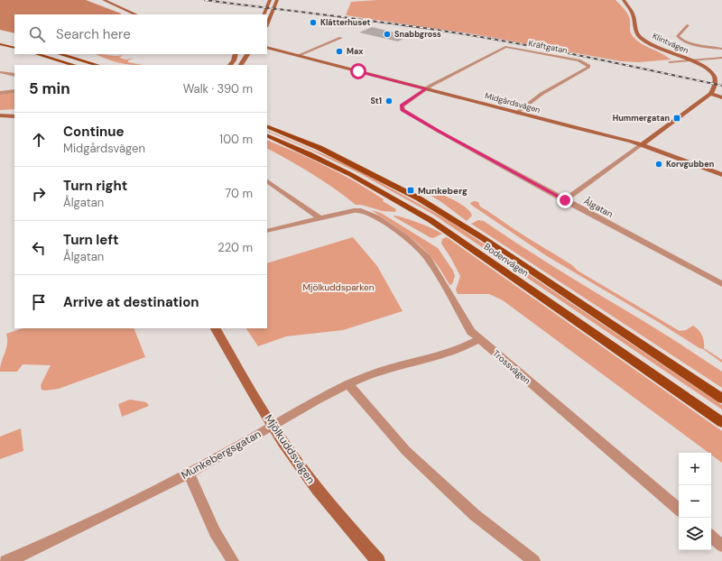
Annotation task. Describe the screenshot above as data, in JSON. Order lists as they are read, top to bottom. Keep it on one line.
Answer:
{"streets":{"main road":["Bodenvägen"],"street":["Klintvägen","Kräftgatan","Midgårdsvägen","Ålgatan","Trossvägen","Mjölkuddsvägen","Munkebergsgatan"]},"crossings":[["Kräftgatan","Midgårdsvägen"],["Kräftgatan","Ålgatan"],["Midgårdsvägen","Ålgatan"],["Trossvägen","Munkebergsgatan"],["Mjölkuddsvägen","Munkebergsgatan"]],"parks":["Mjölkuddsparken"],"places":{"other":["Klätterhuset","Snabbgross","Max","St1","Korvgubben"],"transit":["Hummergatan","Munkeberg"]},"page":{"search":"Search here","heading":["5 min","Walk · 390 m"],"list":[["Continue","Midgårdsvägen","100 m"],["Turn right","Ålgatan","70 m"],["Turn left","Ålgatan","220 m"],"Arrive at destination"],"map_buttons":["+","−"]}}
